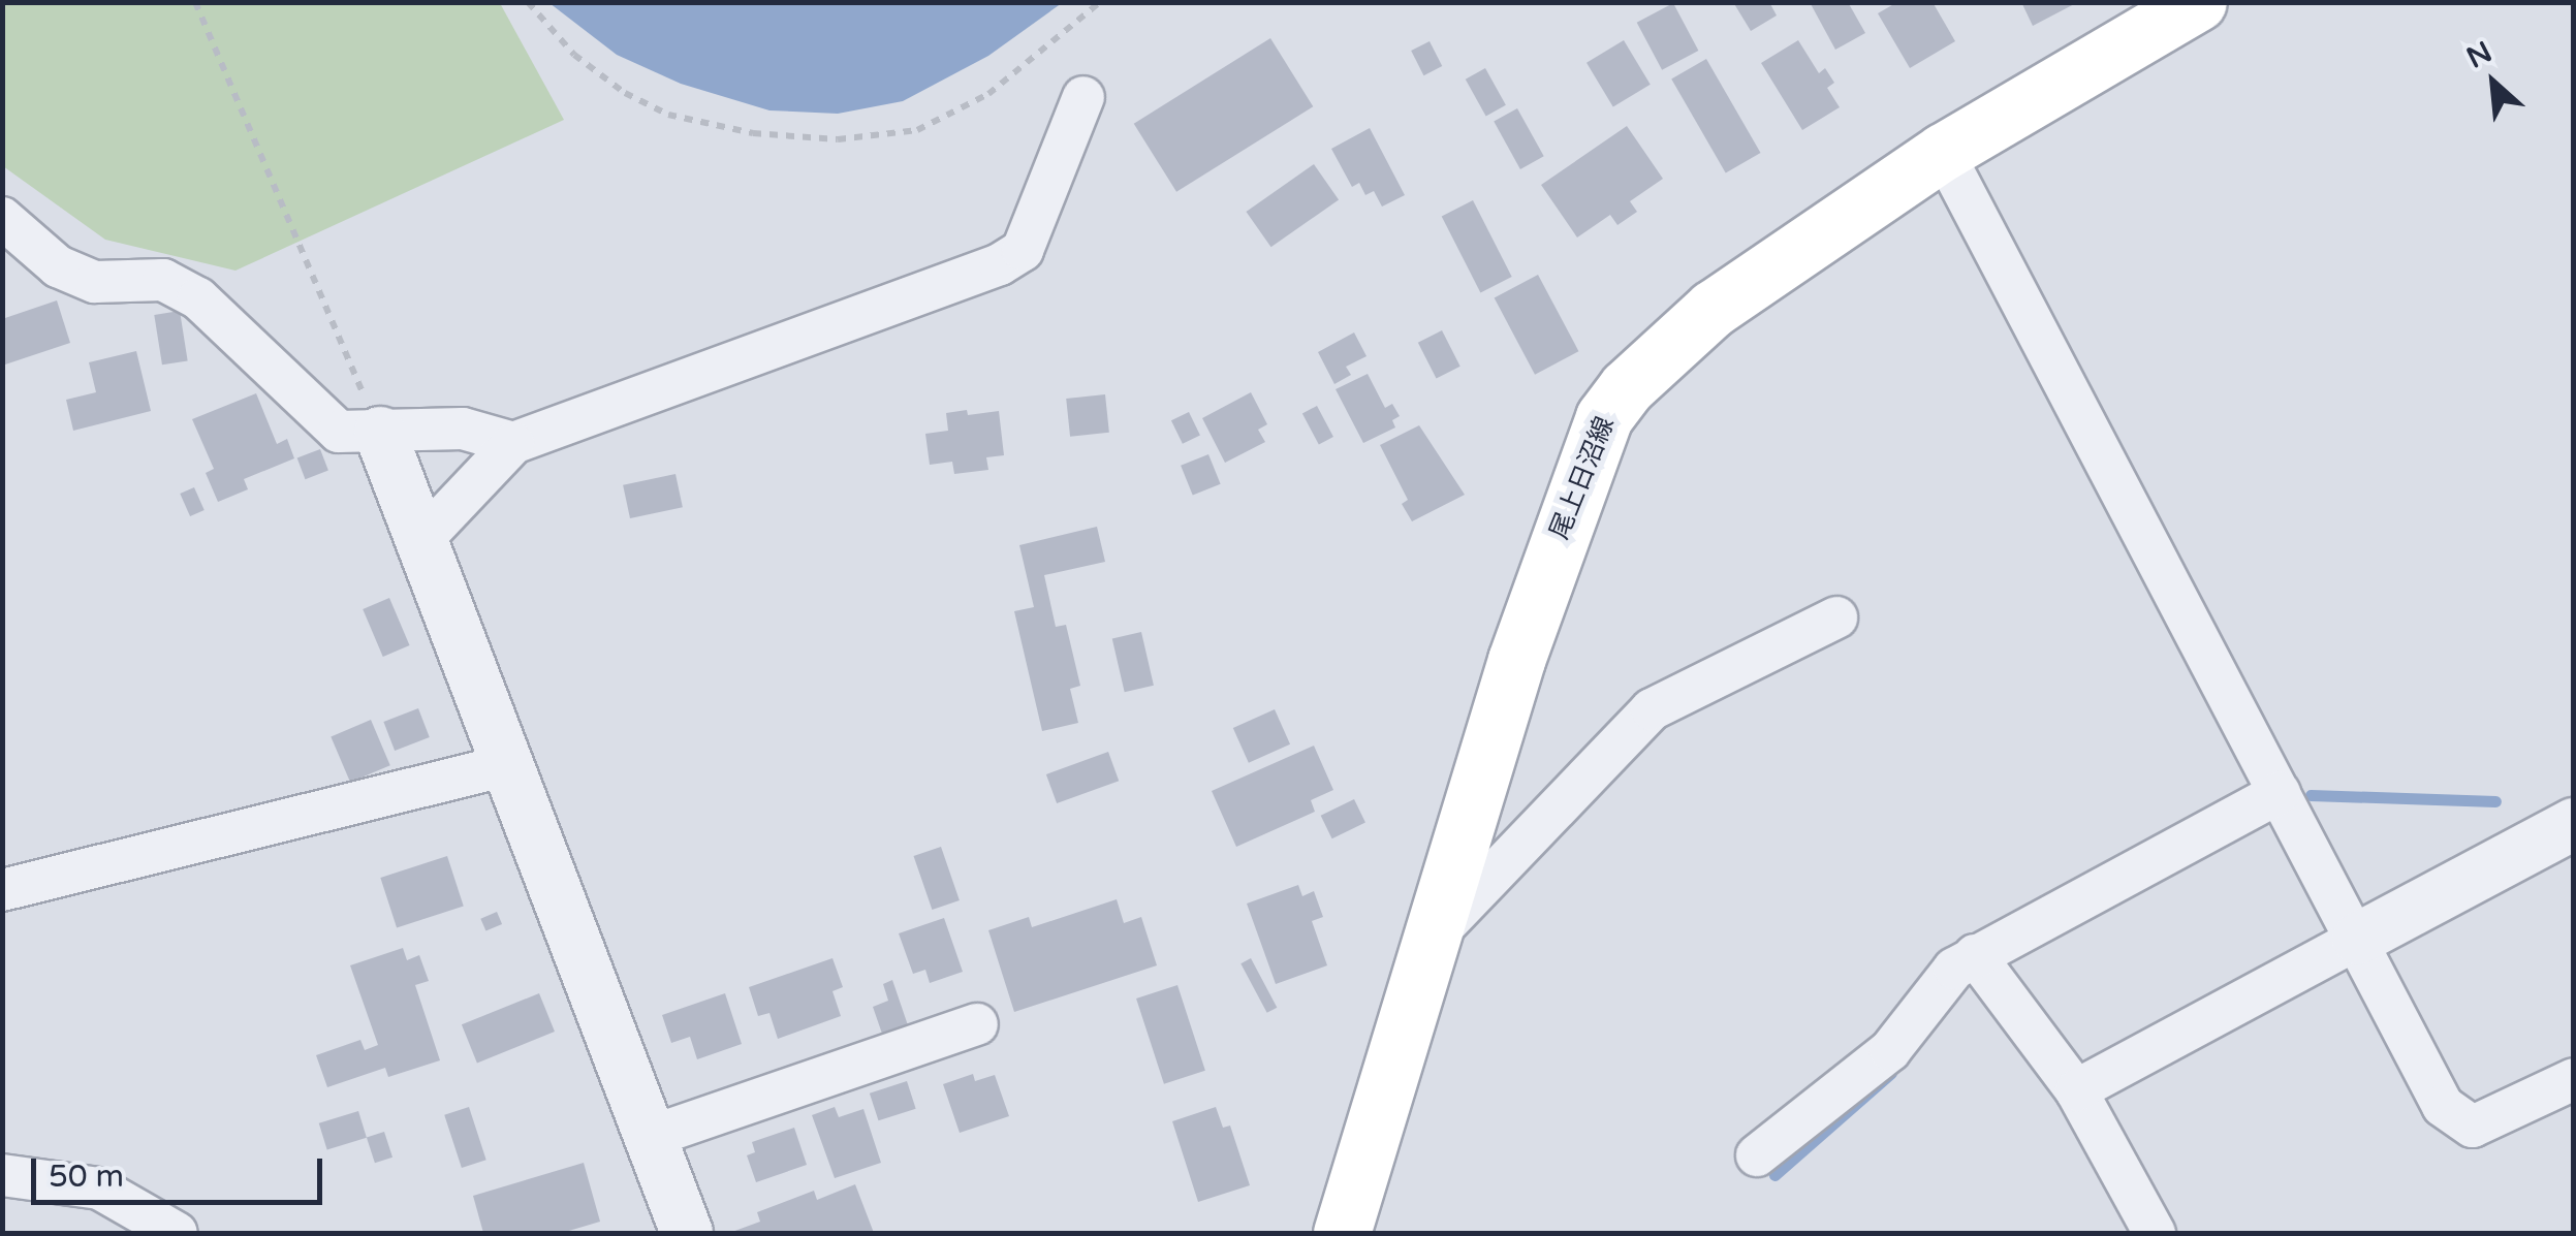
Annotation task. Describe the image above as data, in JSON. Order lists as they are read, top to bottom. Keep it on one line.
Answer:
{"streets":{"main road":["尾上日沼線"]},"scale_bar":"50 m","north":"top left"}
